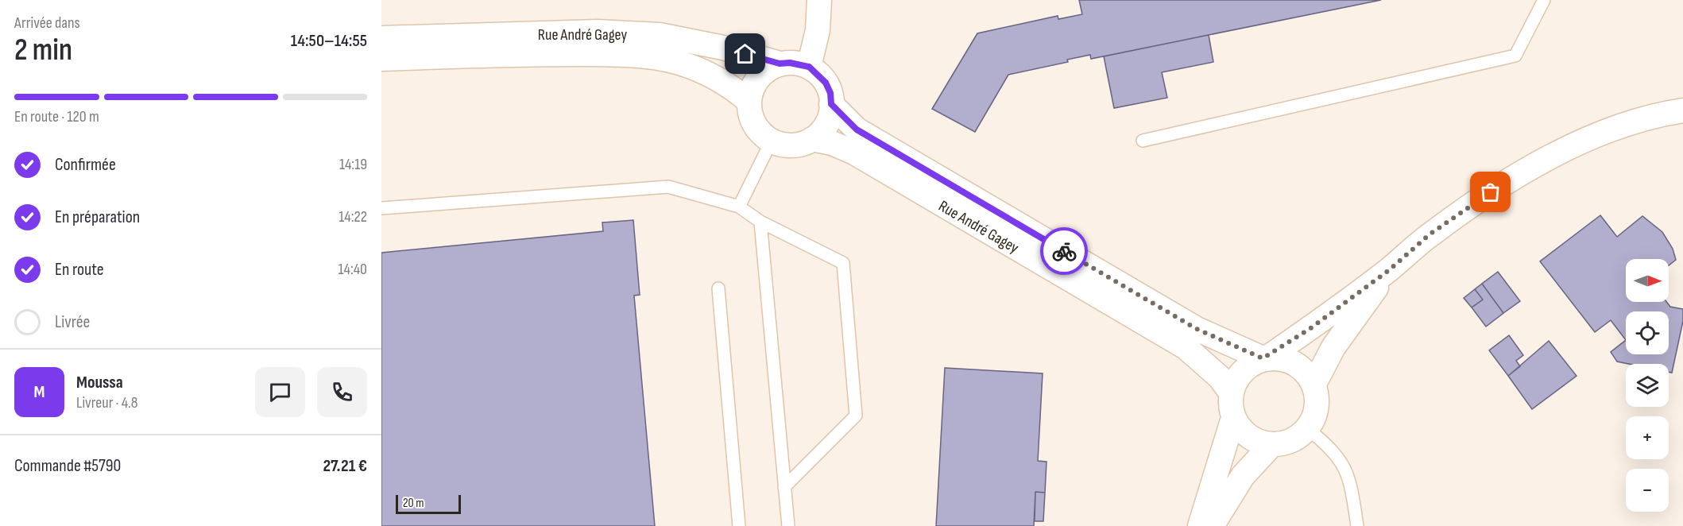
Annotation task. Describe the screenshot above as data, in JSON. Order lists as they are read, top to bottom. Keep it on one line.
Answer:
{"streets":{"street":["Rue André Gagey"]},"scale_bar":"20 m","north":"right","page":{"heading":["2 min","Arrivée dans","14:50–14:55"],"panel":["Moussa","Livreur · 4.8","Commande #5790","27.21 €"],"bar":"En route · 120 m","list":[["Confirmée","14:19"],["En préparation","14:22"],["En route","14:40"],"Livrée"],"map_buttons":["+","−"],"round":"M","scale":"20 m"}}
